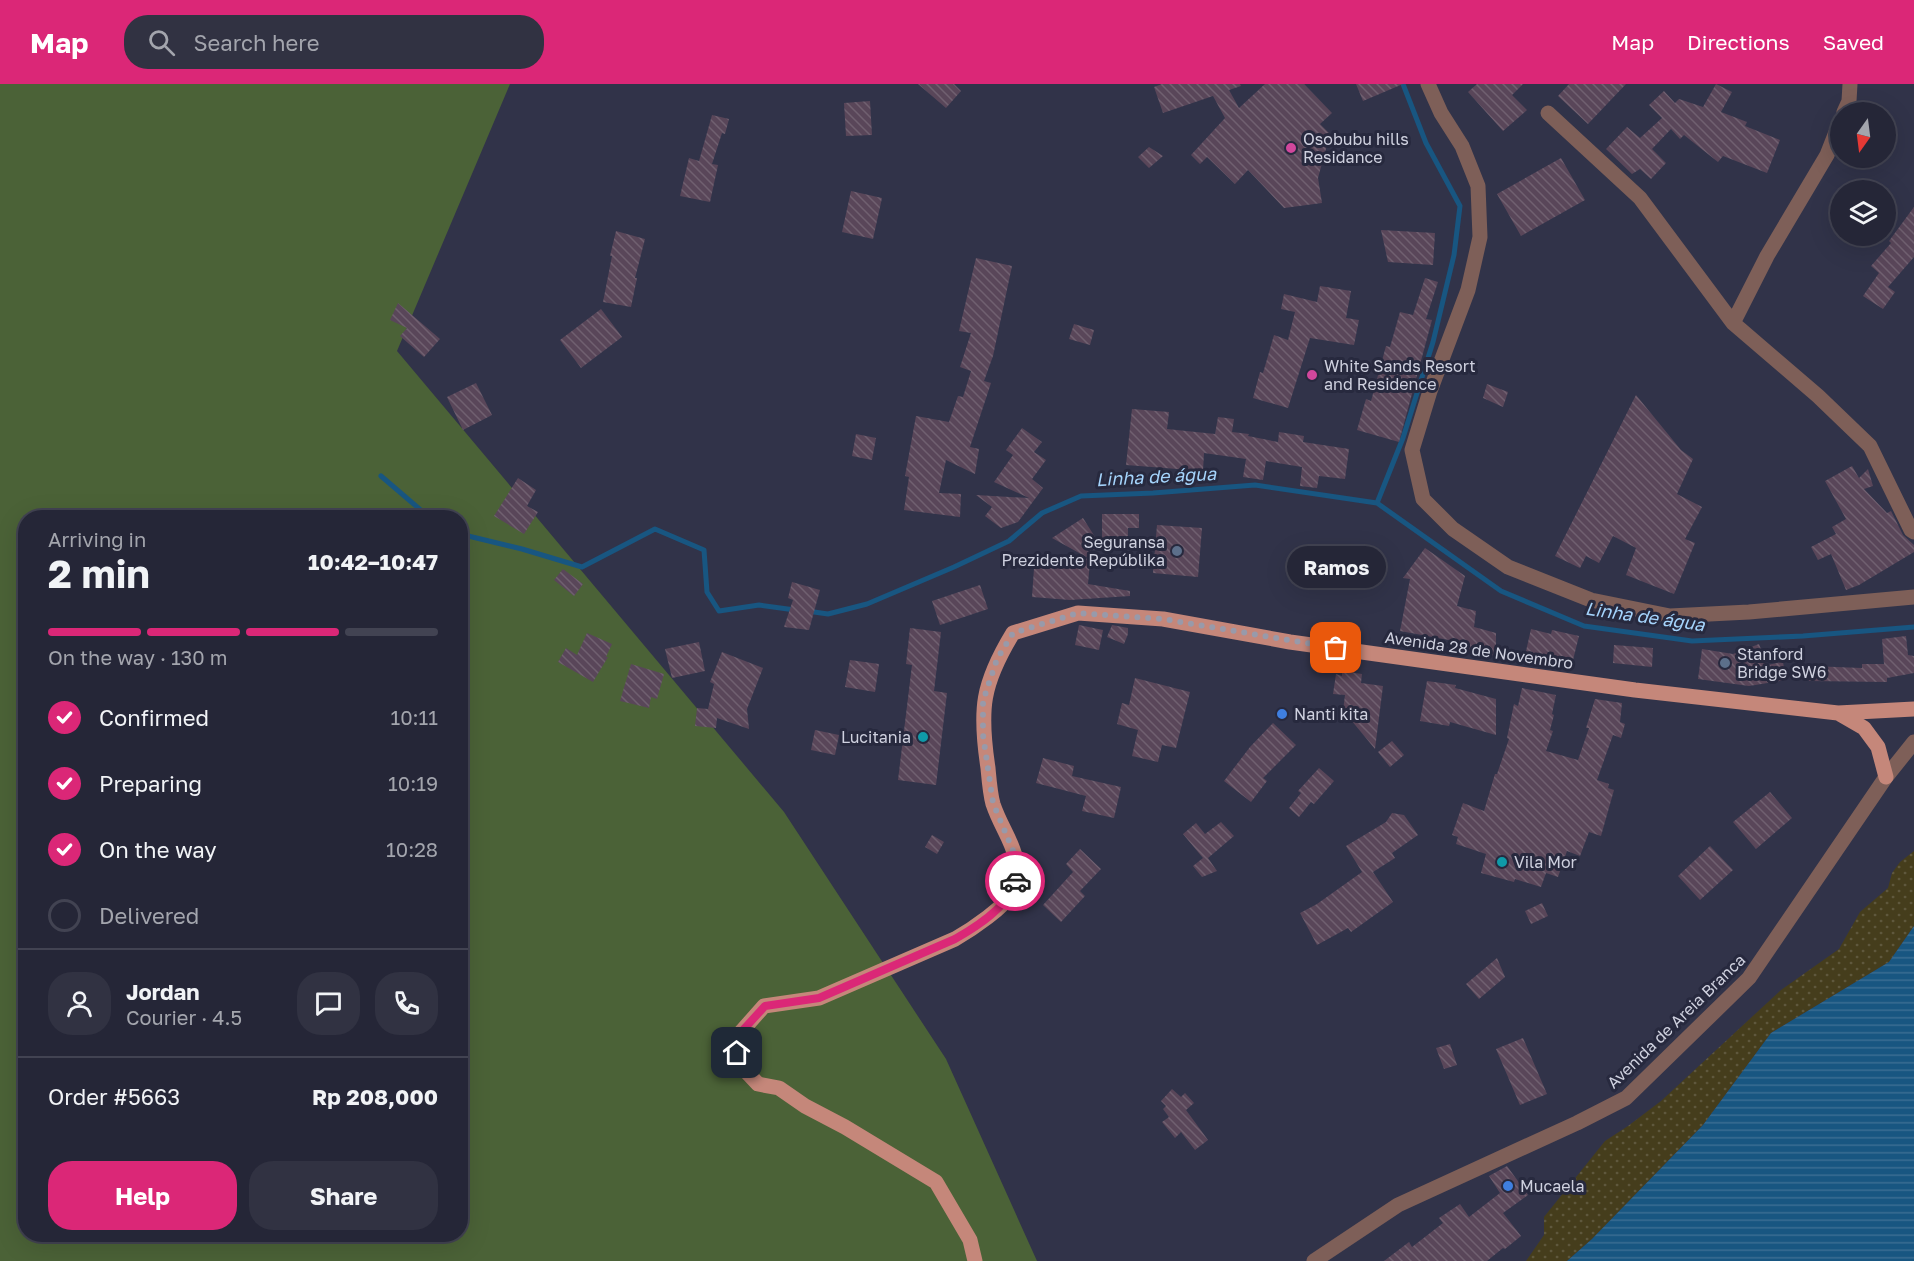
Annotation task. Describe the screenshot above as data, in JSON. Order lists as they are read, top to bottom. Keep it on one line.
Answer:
{"streets":{"main road":["Avenida 28 de Novembro"],"street":["Avenida de Areia Branca"]},"water":["Linha de água"],"places":["Osobubu hills Residance","White Sands Resort and Residence","Seguransa Prezidente Repúblika","Ramos","Stanford Bridge SW6","Nanti kita","Lucitania","Vila Mor","Mucaela"],"north":"bottom","page":{"header":"Map","search":"Search here","nav":["Map","Directions","Saved"],"heading":["2 min","Arriving in","10:42–10:47"],"panel":["Jordan","Courier · 4.5","Order #5663","Rp 208,000"],"bubble":"Ramos","bar":"On the way · 130 m","list":[["Confirmed","10:11"],["Preparing","10:19"],["On the way","10:28"],"Delivered"],"buttons":["Help","Share"]}}
